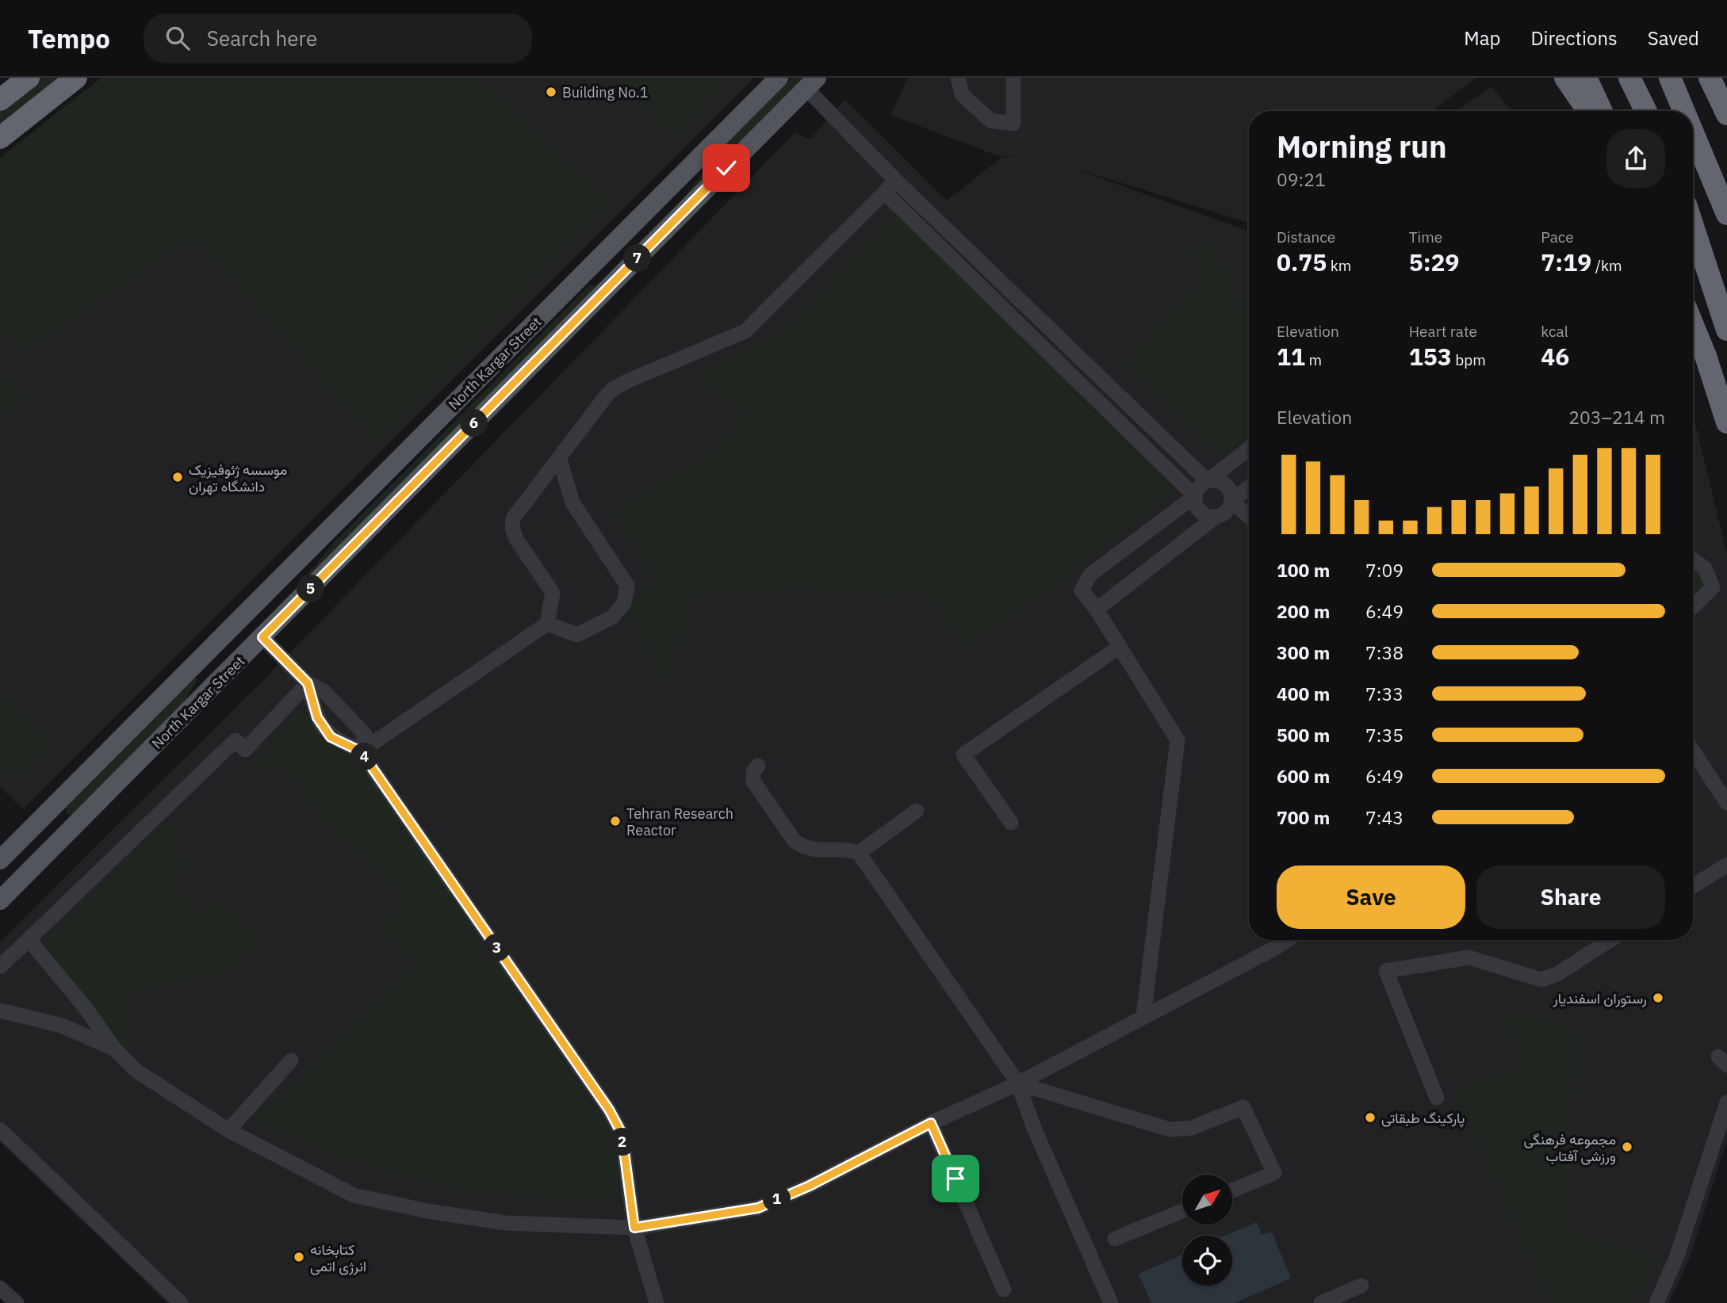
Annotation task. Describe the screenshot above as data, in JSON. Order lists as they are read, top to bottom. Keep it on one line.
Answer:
{"streets":{"main road":["North Kargar Street"]},"places":["Building No.1","موسسه ژئوفیزیک دانشگاه تهران","Tehran Research Reactor","رستوران اسفندیار","پارکینگ طبقاتی","مجموعه فرهنگی ورزشی آفتاب","کتابخانه انرژی اتمی"],"north":"top right","page":{"header":"Tempo","search":"Search here","nav":["Map","Directions","Saved"],"heading":["Morning run","09:21"],"stats":[["Distance","0.75 km"],["Time","5:29"],["Pace","7:19 /km"],["Elevation","11 m"],["Heart rate","153 bpm"],["kcal","46"]],"pins":["7","6","5","4","3","2","1"],"chart":["Elevation","203–214 m"],"list":[{"name":"100 m","note":"7:09"},{"name":"200 m","note":"6:49"},{"name":"300 m","note":"7:38"},{"name":"400 m","note":"7:33"},{"name":"500 m","note":"7:35"},{"name":"600 m","note":"6:49"},{"name":"700 m","note":"7:43"}],"buttons":["Save","Share"]}}
